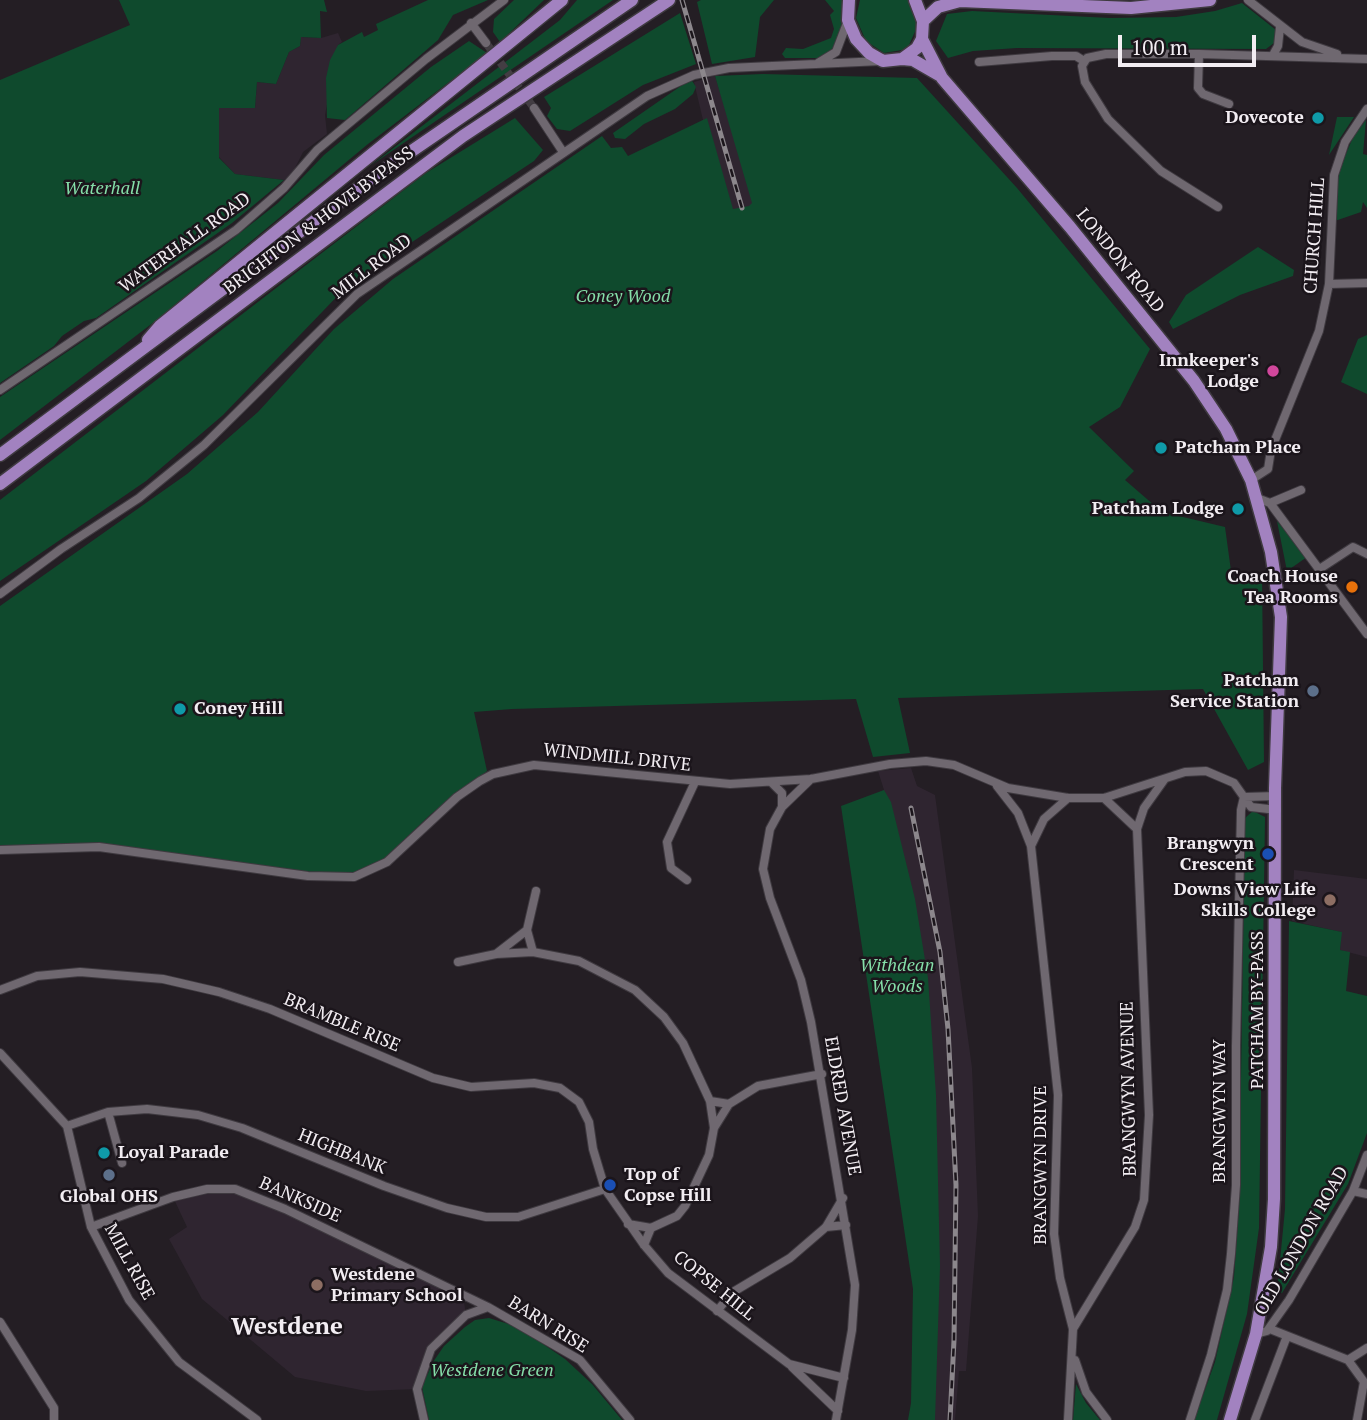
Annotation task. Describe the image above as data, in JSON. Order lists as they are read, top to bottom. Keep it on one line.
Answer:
{"streets":{"highway":["BRIGHTON & HOVE BYPASS","LONDON ROAD","PATCHAM BY-PASS"],"street":["CHURCH HILL","WATERHALL ROAD","MILL ROAD","WINDMILL DRIVE","BRAMBLE RISE","BRANGWYN AVENUE","ELDRED AVENUE","BRANGWYN WAY","HIGHBANK","BRANGWYN DRIVE","BANKSIDE","OLD LONDON ROAD","MILL RISE","COPSE HILL","BARN RISE"]},"crossings":[["CHURCH HILL","LONDON ROAD"],["CHURCH HILL","PATCHAM BY-PASS"],["LONDON ROAD","PATCHAM BY-PASS"],["WINDMILL DRIVE","ELDRED AVENUE"],["WINDMILL DRIVE","BRANGWYN DRIVE"],["PATCHAM BY-PASS","OLD LONDON ROAD"],["BRAMBLE RISE","HIGHBANK"],["BRAMBLE RISE","COPSE HILL"],["BRANGWYN AVENUE","BRANGWYN DRIVE"],["ELDRED AVENUE","COPSE HILL"],["HIGHBANK","MILL RISE"],["HIGHBANK","COPSE HILL"],["BANKSIDE","MILL RISE"],["BANKSIDE","BARN RISE"]],"districts":["Westdene"],"parks":["Waterhall","Coney Wood","Withdean Woods","Westdene Green"],"places":["Dovecote","Innkeeper's Lodge","Patcham Place","Patcham Lodge","Coach House Tea Rooms","Patcham Service Station","Coney Hill","Brangwyn Crescent","Downs View Life Skills College","Loyal Parade","Global OHS","Top of Copse Hill","Westdene Primary School"],"scale_bar":"100 m"}
